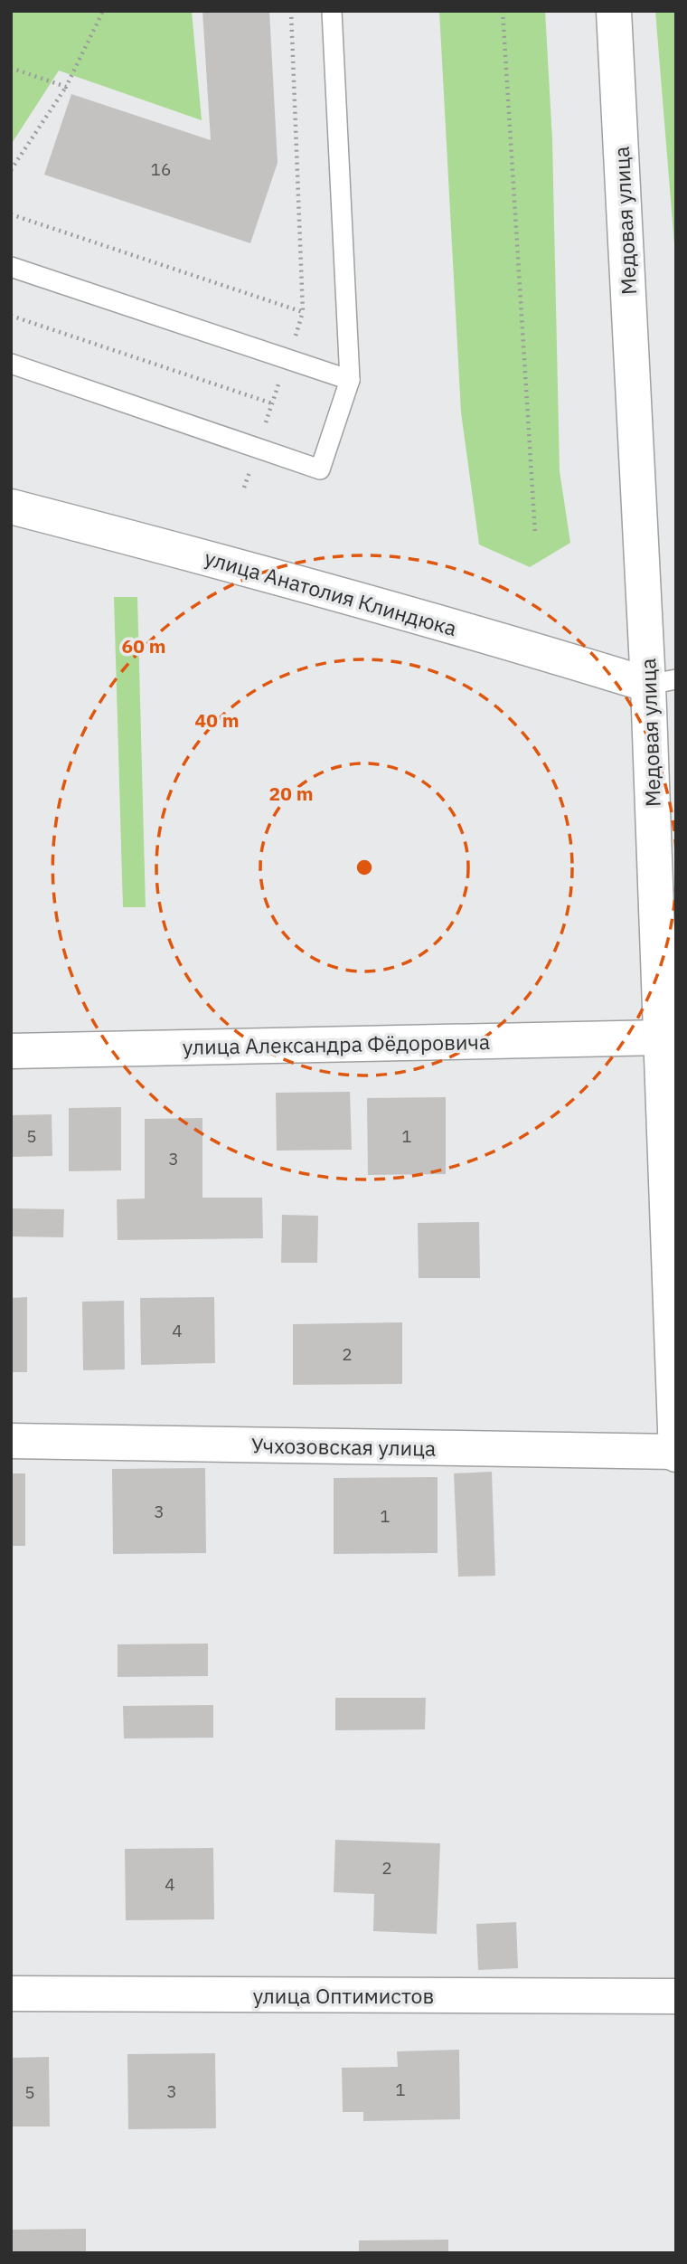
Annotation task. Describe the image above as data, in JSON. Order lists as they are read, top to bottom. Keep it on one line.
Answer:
{"streets":{"street":["Медовая улица","улица Анатолия Клиндюка","улица Александра Фёдоровича","Учхозовская улица","улица Оптимистов"]},"crossings":[["Медовая улица","улица Анатолия Клиндюка"],["Медовая улица","улица Александра Фёдоровича"],["Медовая улица","Учхозовская улица"]],"house_numbers":["16","5","1","3","4","2","3","1","2","4","1","3","5"],"rings":["60 m","40 m","20 m"]}
